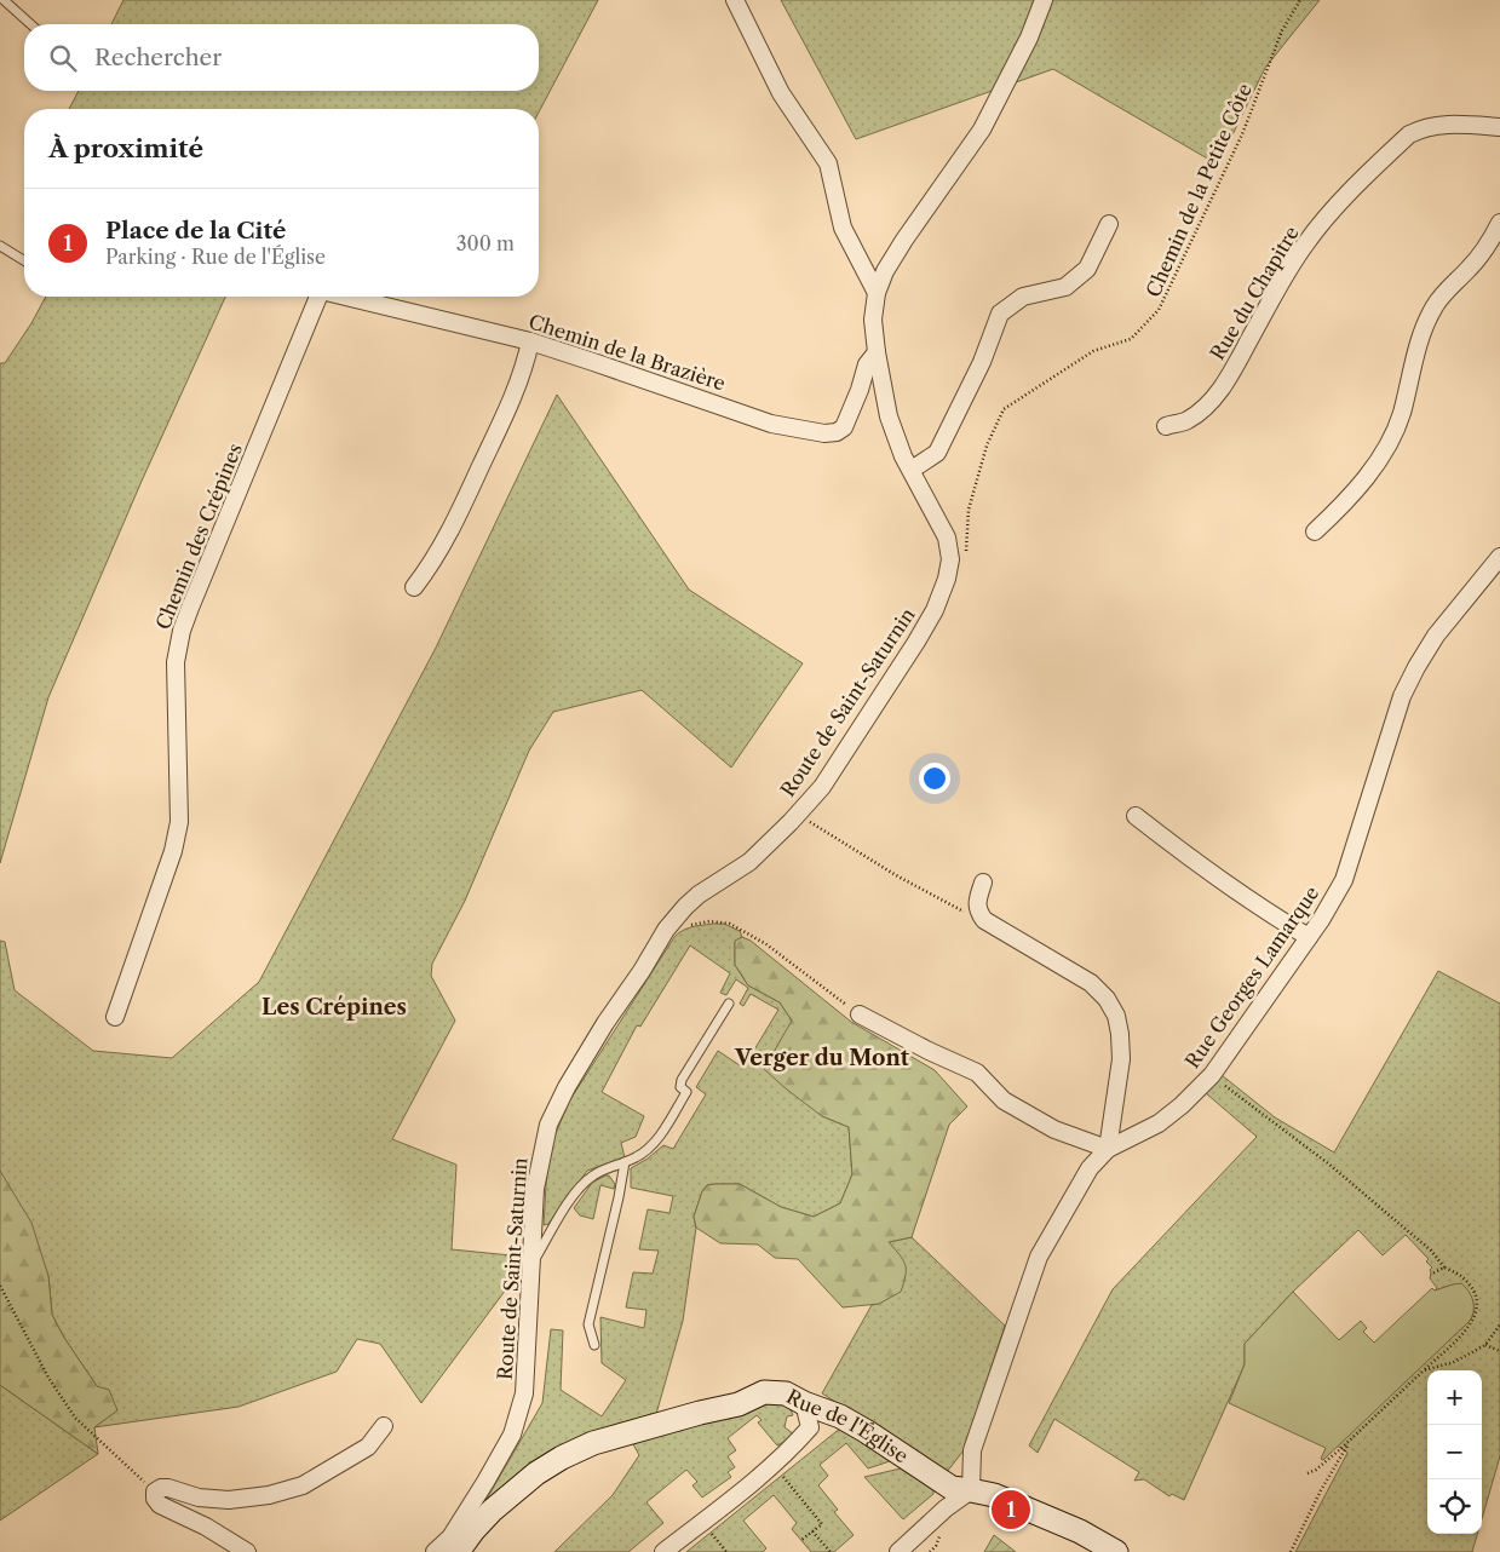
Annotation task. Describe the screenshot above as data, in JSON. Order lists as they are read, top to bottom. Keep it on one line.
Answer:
{"streets":{"street":["Rue du Chapitre","Chemin de la Brazière","Chemin des Crépines","Route de Saint-Saturnin","Rue Georges Lamarque","Rue de l'Église"],"path":["Chemin de la Petite Côte"]},"crossings":[["Chemin de la Brazière","Route de Saint-Saturnin"],["Rue Georges Lamarque","Rue de l'Église"]],"districts":["Les Crépines","Verger du Mont"],"page":{"search":"Rechercher","heading":"À proximité","list":[{"mark":"1","name":"Place de la Cité","note":"Parking · Rue de l'Église","value":"300 m"}],"map_buttons":["+","−"],"pins":"1"}}
